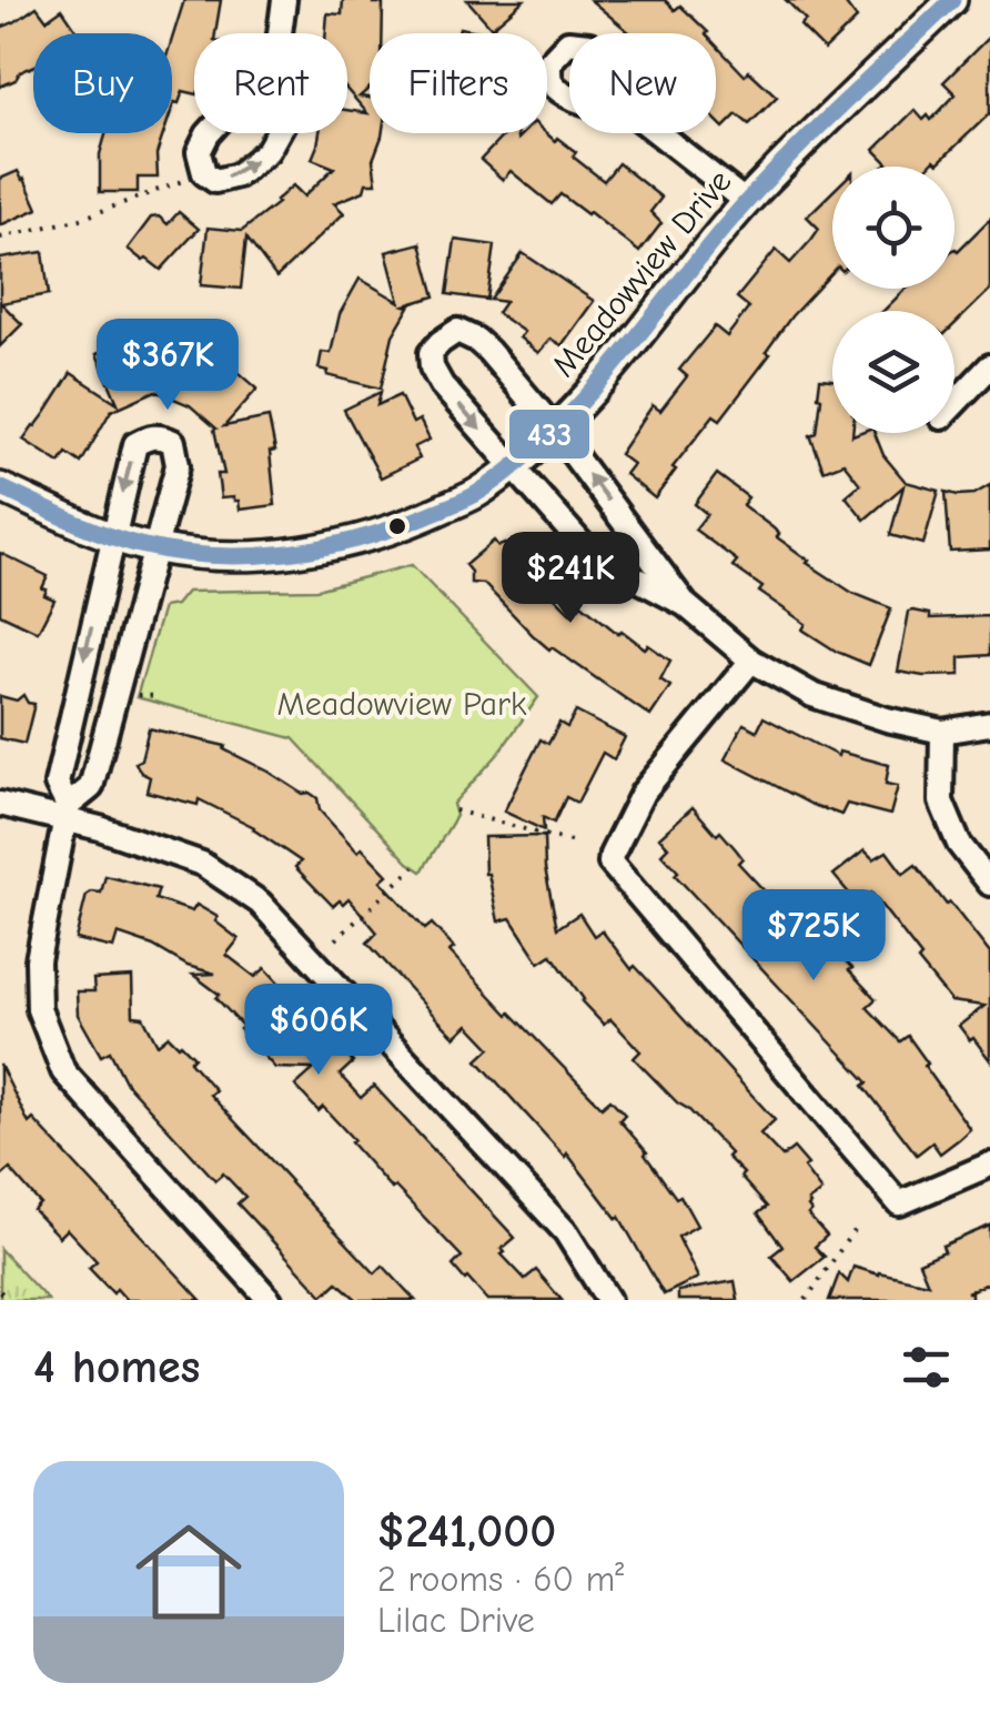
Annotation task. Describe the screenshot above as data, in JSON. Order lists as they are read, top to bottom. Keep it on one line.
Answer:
{"streets":{"street":["Meadowview Drive"]},"parks":["Meadowview Park"],"lines":["transit line 433"],"page":{"chip":["Buy","Rent","Filters","New"],"price":["$367K","$241K","$725K","$606K"],"heading":"4 homes","list":[{"name":"$241,000","note":"2 rooms · 60 m² · Lilac Drive"}]}}
